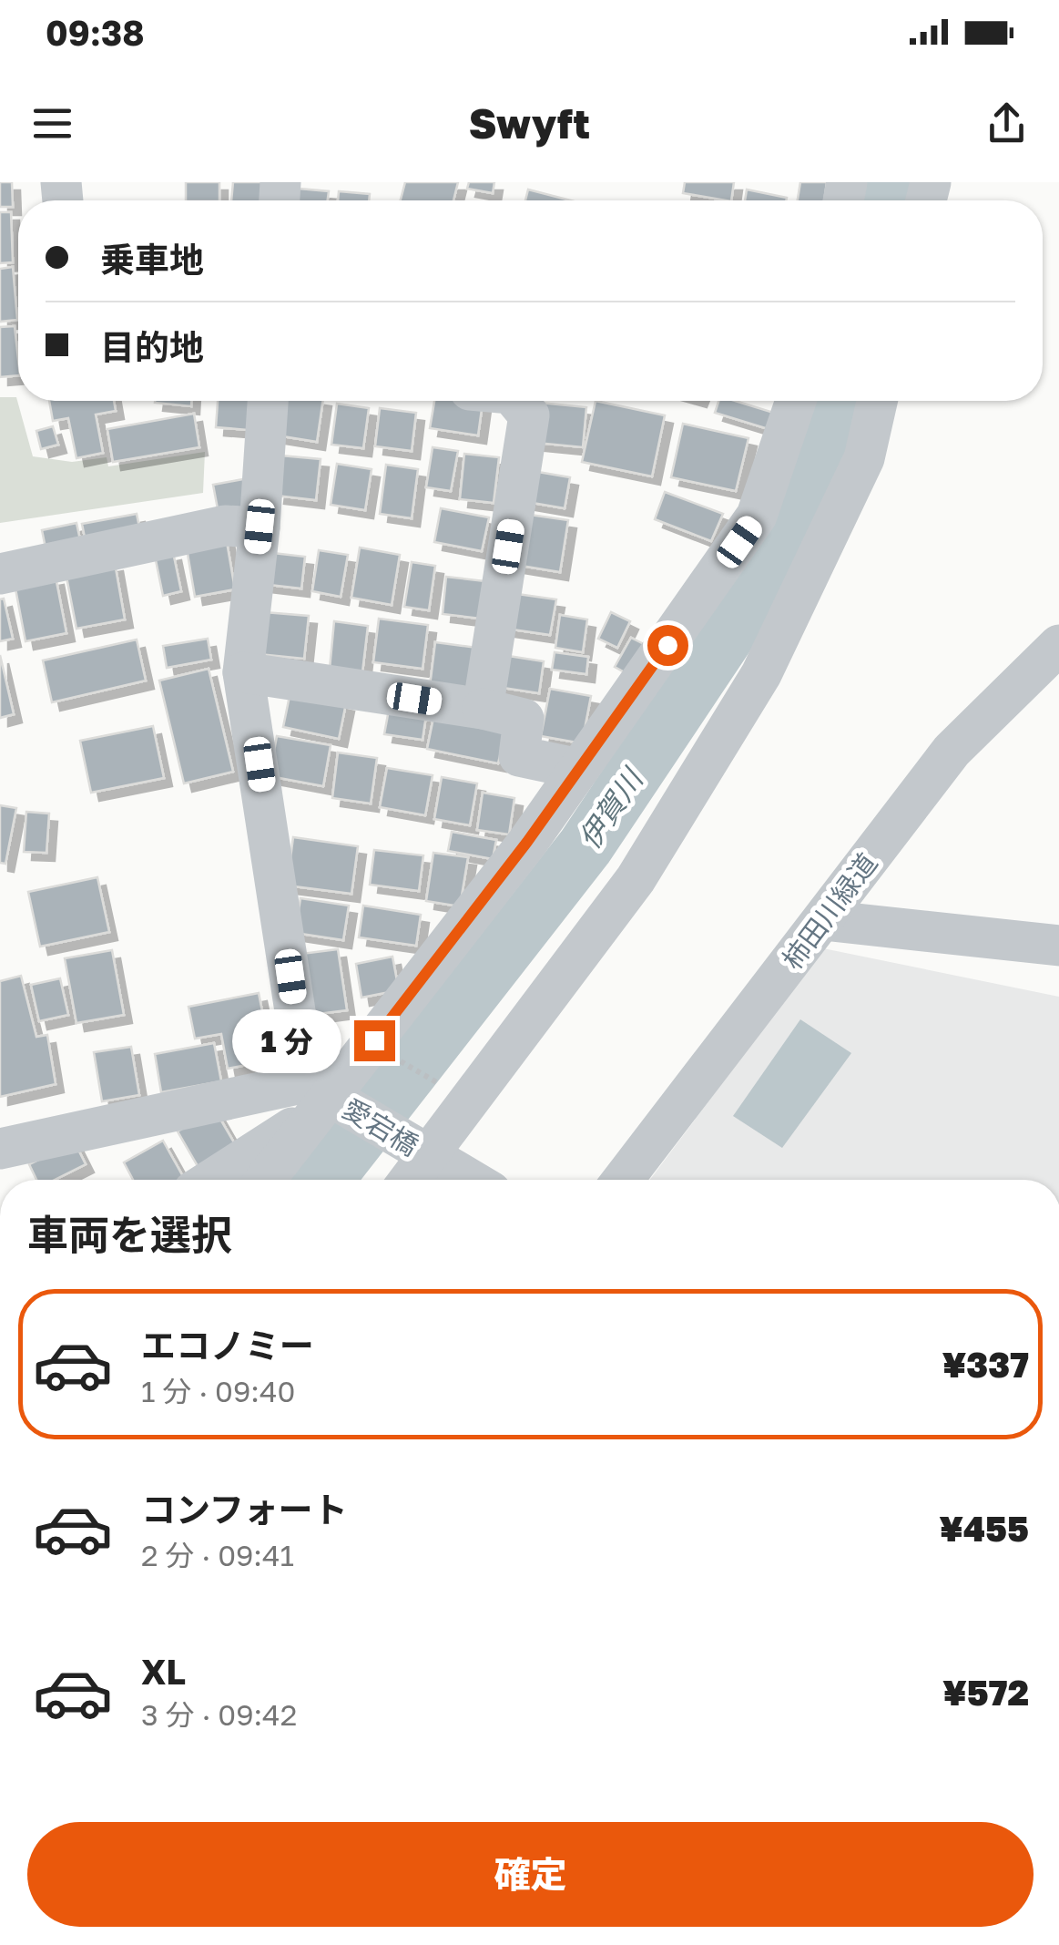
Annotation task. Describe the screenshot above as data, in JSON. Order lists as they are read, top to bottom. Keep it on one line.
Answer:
{"streets":{"street":["柿田川緑道","愛宕橋"]},"water":["伊賀川"],"page":{"status":"09:38","header":"Swyft","banner":["乗車地","目的地"],"bubble":"1 分","heading":"車両を選択","list":[{"name":"エコノミー","note":"1 分 · 09:40","value":"¥337"},{"name":"コンフォート","note":"2 分 · 09:41","value":"¥455"},{"name":"XL","note":"3 分 · 09:42","value":"¥572"}],"buttons":"確定"}}
